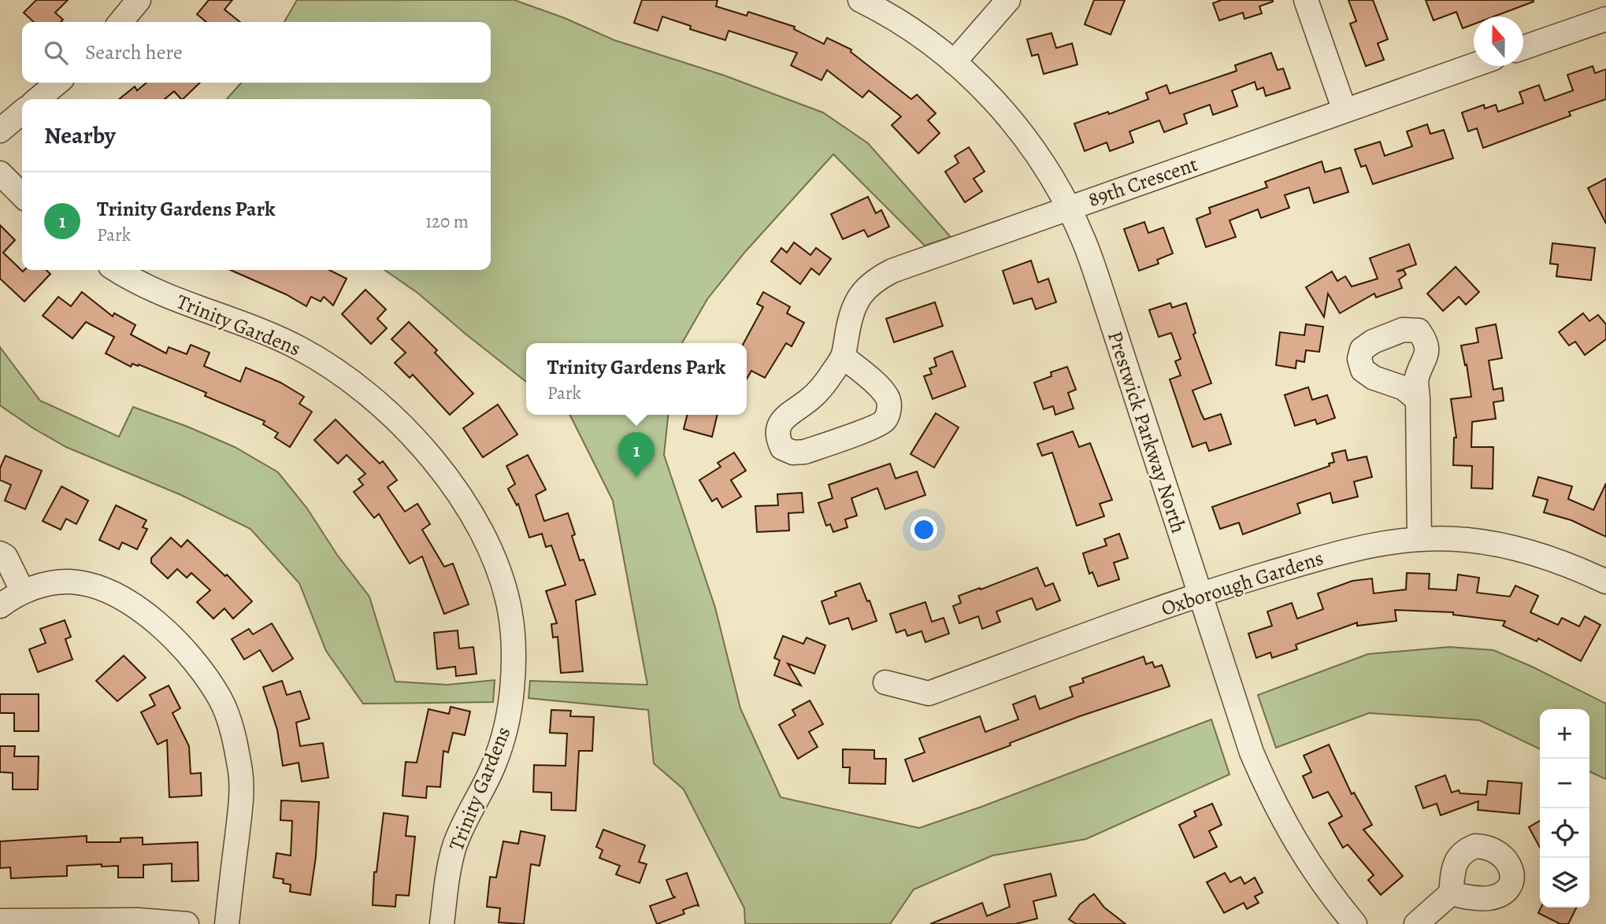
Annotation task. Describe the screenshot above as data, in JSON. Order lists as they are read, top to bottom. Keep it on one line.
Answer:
{"streets":{"street":["89th Crescent","Trinity Gardens","Prestwick Parkway North","Oxborough Gardens"]},"crossings":[["89th Crescent","Prestwick Parkway North"],["Prestwick Parkway North","Oxborough Gardens"]],"north":"top","page":{"search":"Search here","heading":"Nearby","list":[{"mark":"1","name":"Trinity Gardens Park","note":"Park","value":"120 m"}],"popup":["Trinity Gardens Park","Park"],"pins":"1","map_buttons":["+","−"]}}
